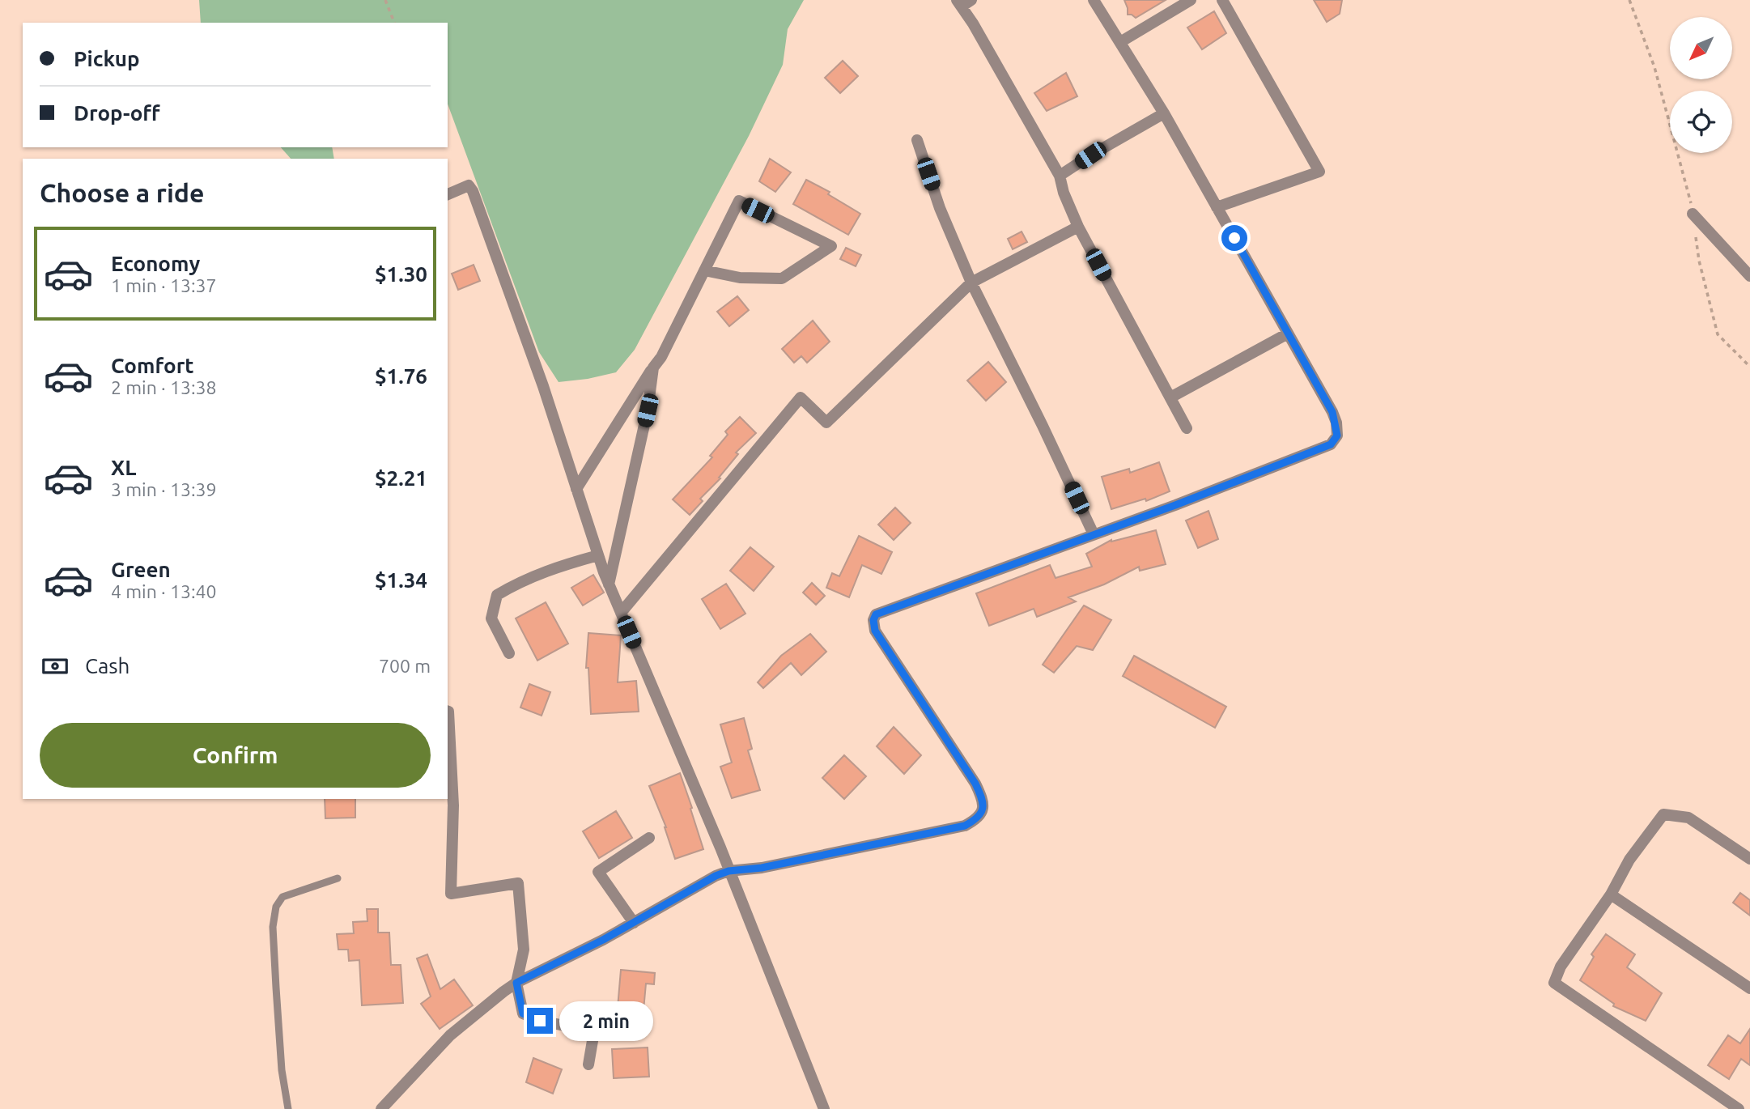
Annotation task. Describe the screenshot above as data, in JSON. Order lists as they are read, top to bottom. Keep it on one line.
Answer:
{"north":"bottom left","page":{"banner":["Pickup","Drop-off"],"heading":"Choose a ride","list":[{"name":"Economy","note":"1 min · 13:37","value":"$1.30"},{"name":"Comfort","note":"2 min · 13:38","value":"$1.76"},{"name":"XL","note":"3 min · 13:39","value":"$2.21"},{"name":"Green","note":"4 min · 13:40","value":"$1.34"}],"pay":["Cash","700 m"],"buttons":"Confirm","bubble":"2 min"}}
